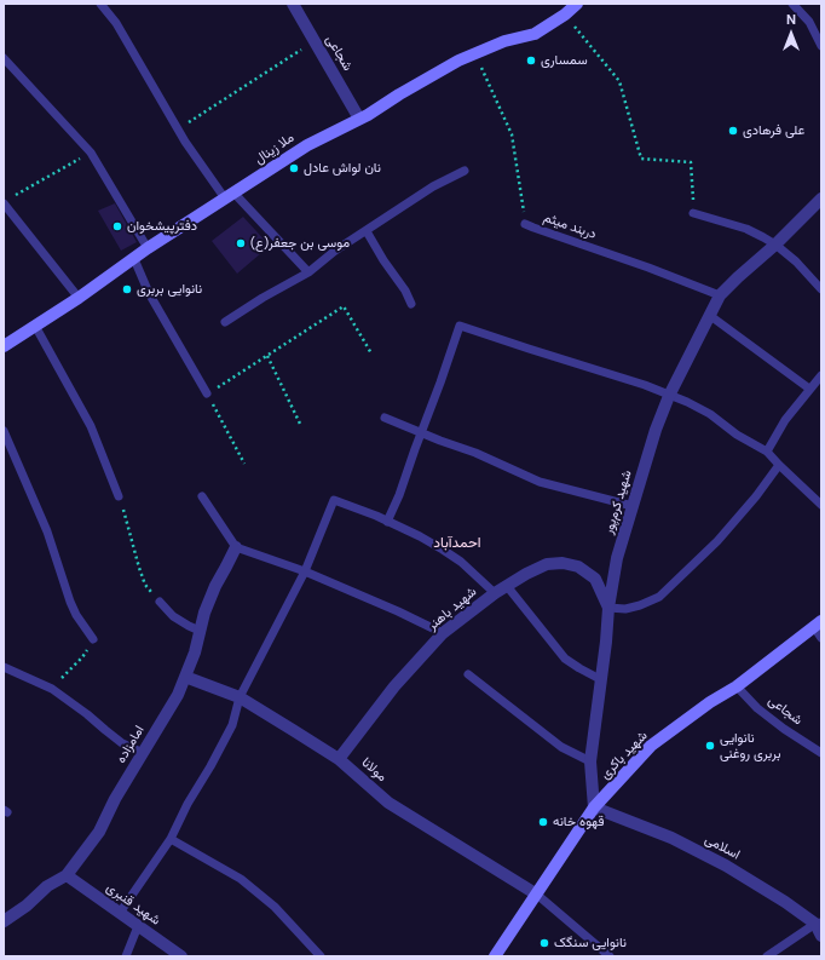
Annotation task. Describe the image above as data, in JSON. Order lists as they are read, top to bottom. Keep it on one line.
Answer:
{"streets":{"main road":["ملا زینال","شهید باکری"],"street":["شجاعی","شهید کرم‌پور","شهید باهنر","امامزاده","مولانا","اسلامی","شهید قنبری"],"lane":["دربند میثم"]},"crossings":[["شجاعی","ملا زینال"],["شجاعی","شهید باکری"],["ملا زینال","دربند میثم"],["دربند میثم","شهید کرم‌پور"],["شهید کرم‌پور","شهید باهنر"],["شهید کرم‌پور","شهید باکری"],["شهید کرم‌پور","اسلامی"],["شهید باهنر","مولانا"],["امامزاده","مولانا"],["امامزاده","شهید قنبری"],["شهید باکری","مولانا"],["شهید باکری","اسلامی"]],"districts":["احمدآباد"],"places":["سمساری","علی فرهادی","نان لواش عادل","دفترپیشخوان","موسی بن جعفر(ع)","نانوایی بربری","نانوایی بربری روغنی","قهوه خانه","نانوایی سنگک"],"north":"top"}
